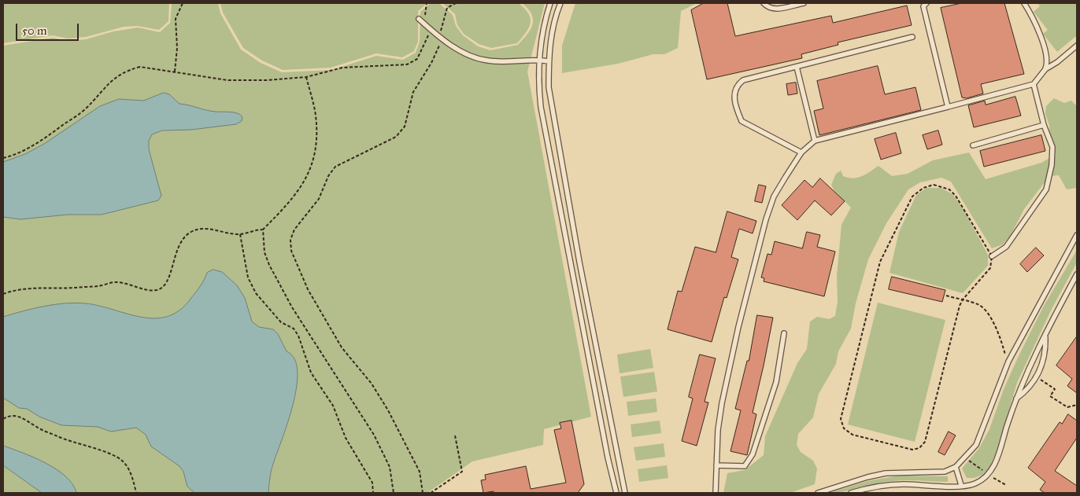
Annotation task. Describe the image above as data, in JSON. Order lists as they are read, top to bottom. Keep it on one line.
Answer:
{"scale_bar":"50 m"}
